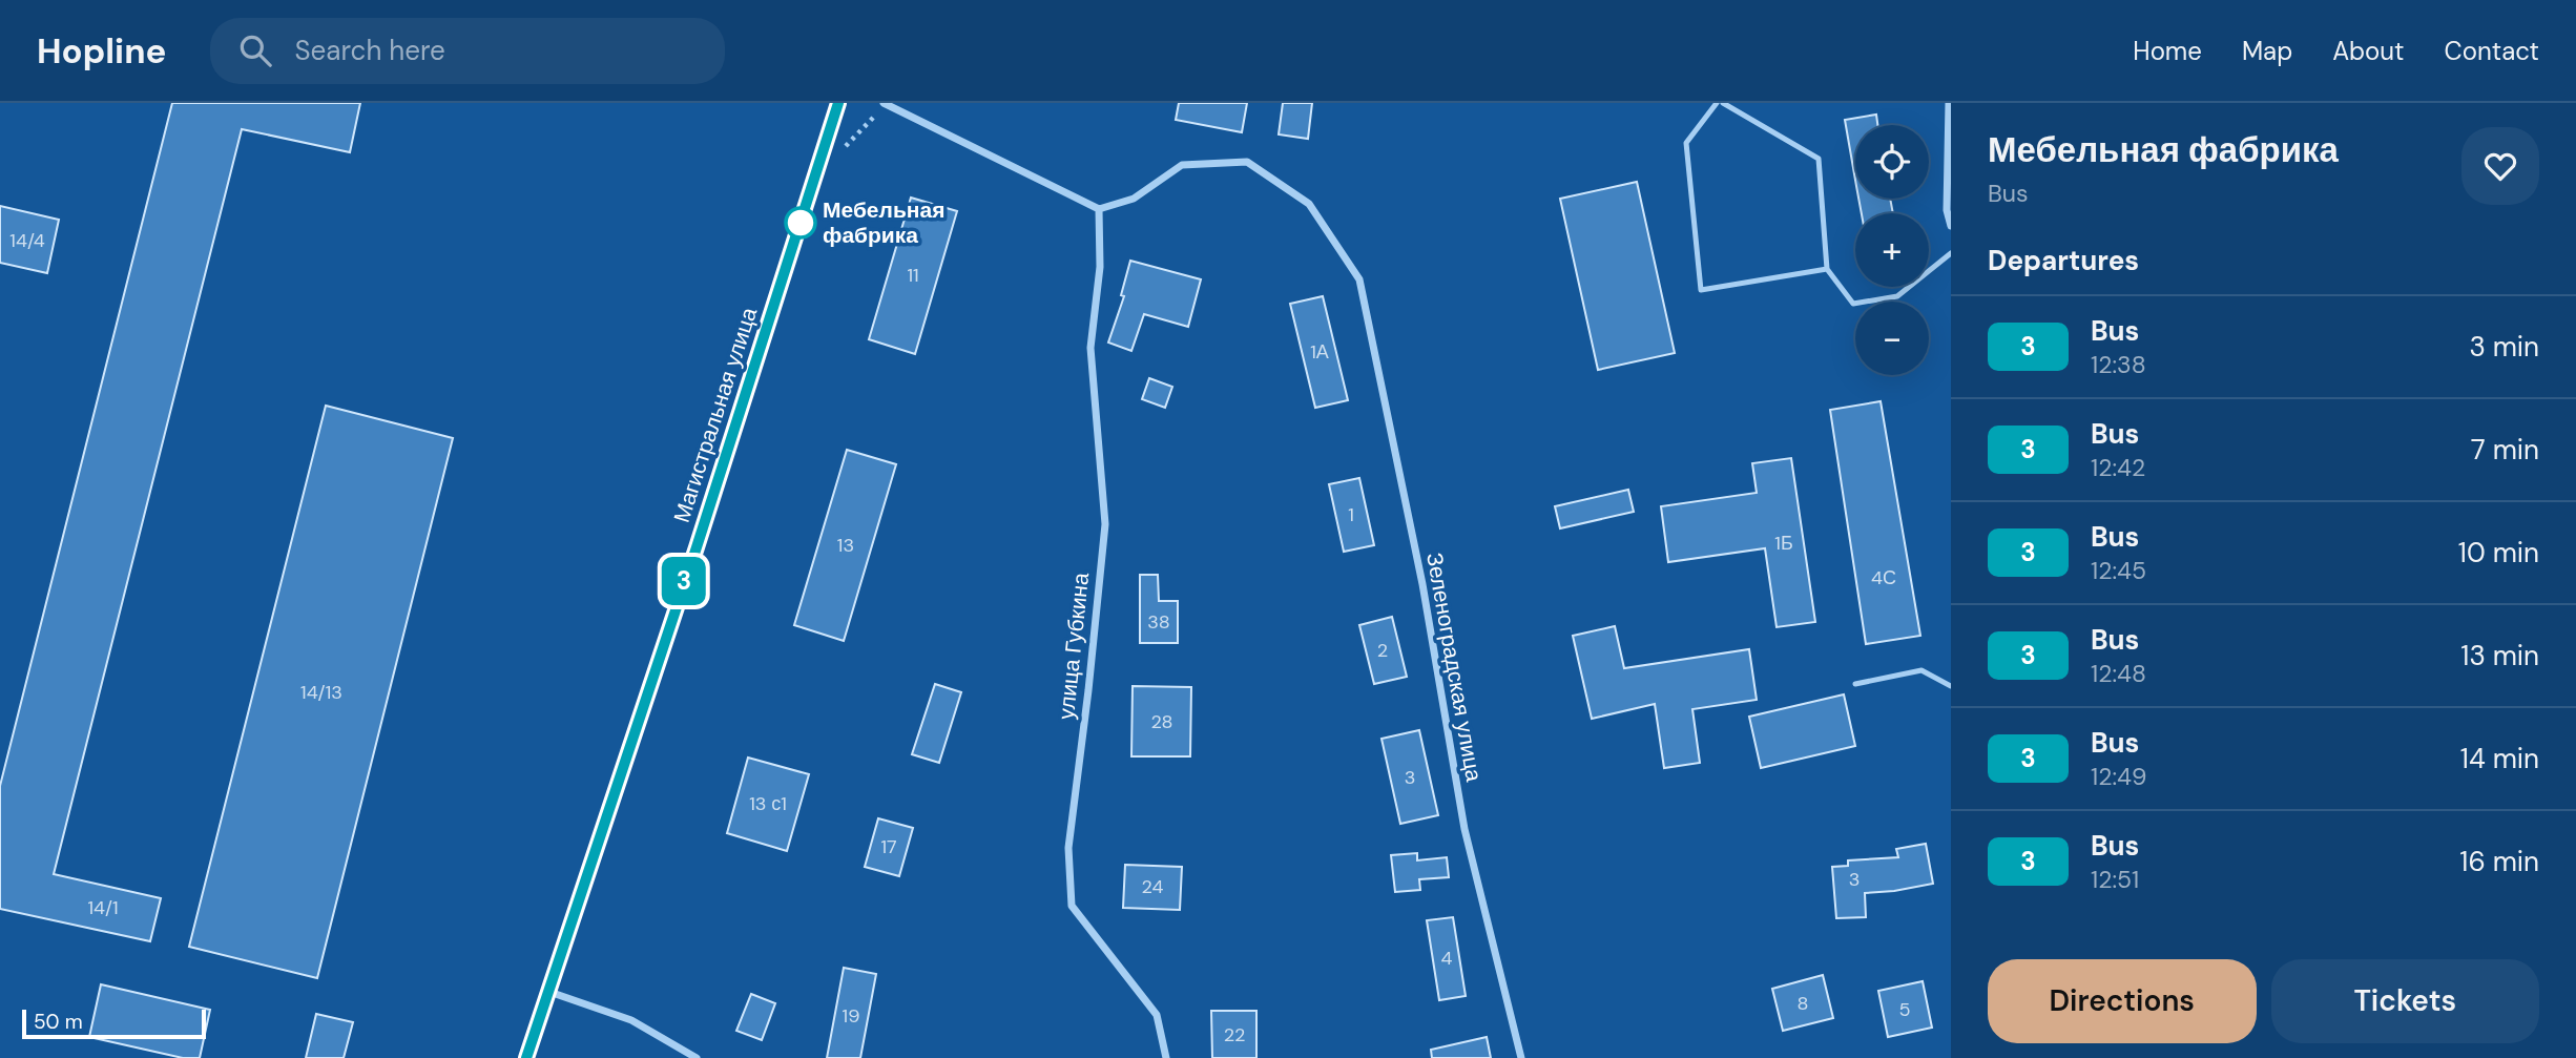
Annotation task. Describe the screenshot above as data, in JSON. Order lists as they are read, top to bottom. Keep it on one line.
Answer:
{"streets":{"main road":["Магистральная улица"],"street":["улица Губкина","Зеленоградская улица"]},"crossings":[["улица Губкина","Зеленоградская улица"]],"places":["Мебельная фабрика"],"lines":["bus line 3"],"house_numbers":["14/4","11","1А","1","1Б","13","4С","38","2","14/13","28","3","13 с1","17","3","24","14/1","4","8","5","19","22"],"scale_bar":"50 m","page":{"header":"Hopline","search":"Search here","nav":["Home","Map","About","Contact"],"on_map":"3","heading":[["Мебельная фабрика","Bus"],"Departures"],"map_buttons":["+","−"],"list":[{"mark":"3","name":"Bus","note":"12:38","value":"3 min"},{"mark":"3","name":"Bus","note":"12:42","value":"7 min"},{"mark":"3","name":"Bus","note":"12:45","value":"10 min"},{"mark":"3","name":"Bus","note":"12:48","value":"13 min"},{"mark":"3","name":"Bus","note":"12:49","value":"14 min"},{"mark":"3","name":"Bus","note":"12:51","value":"16 min"}],"buttons":["Directions","Tickets"],"scale":"50 m"}}
